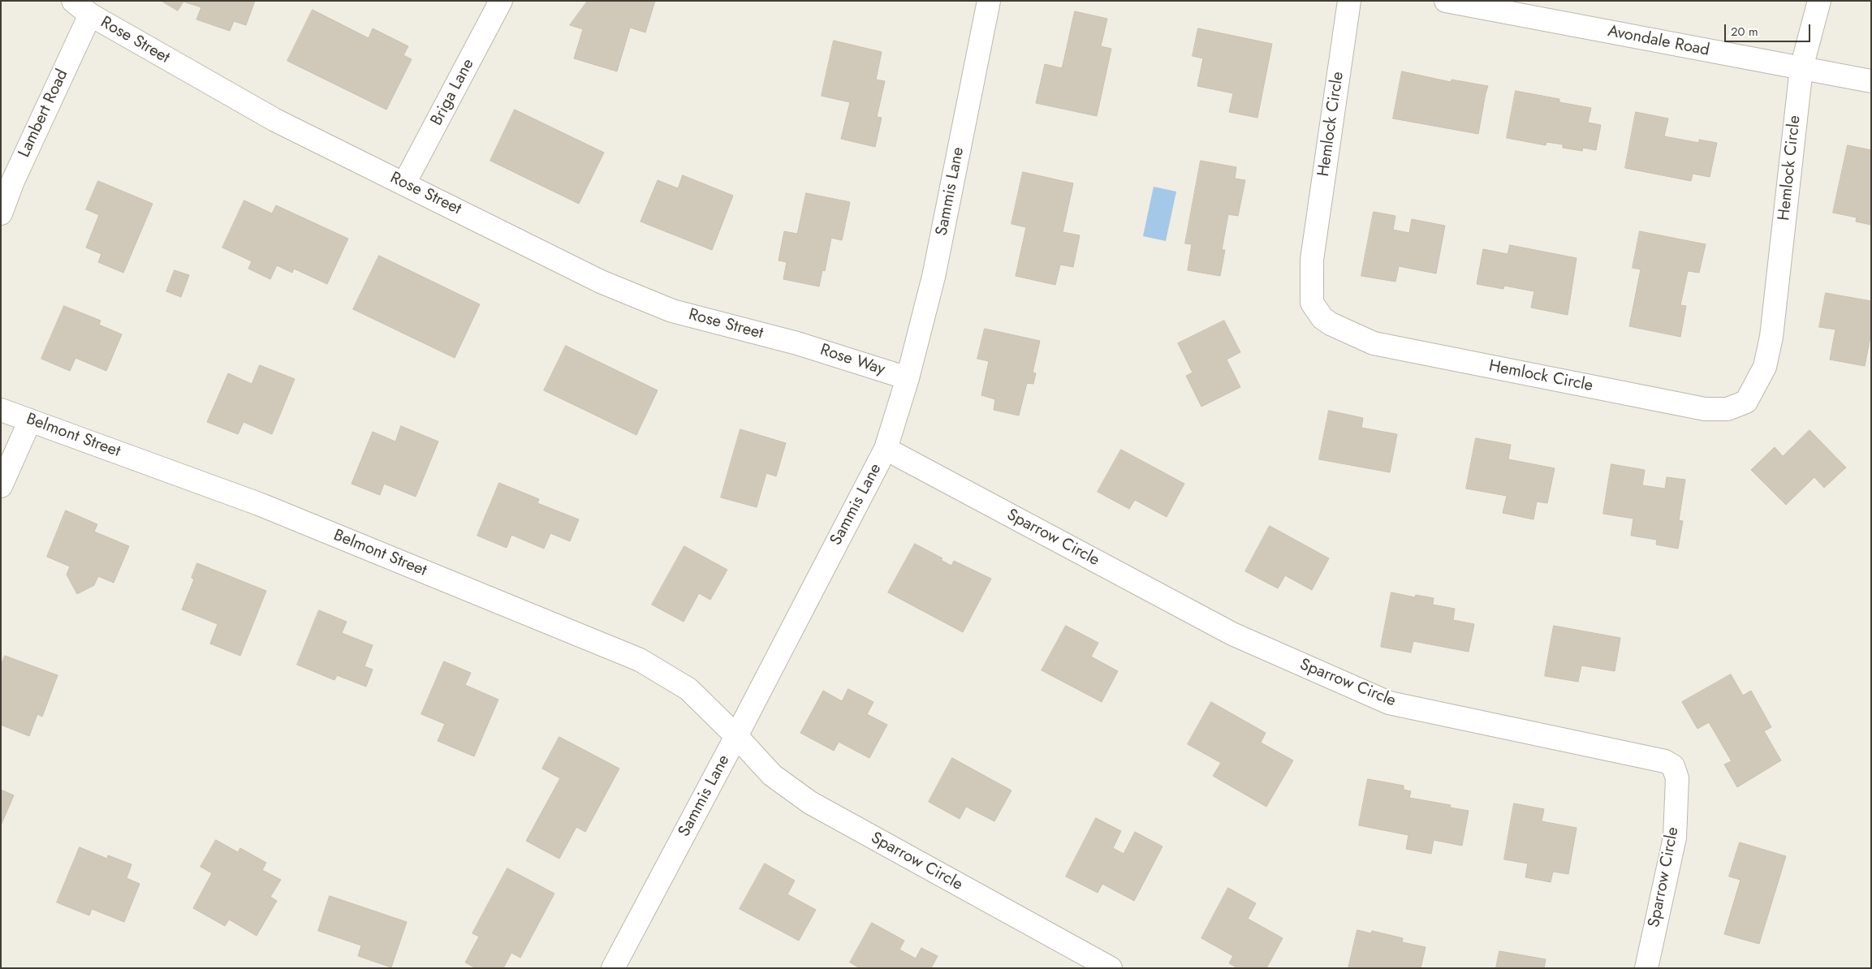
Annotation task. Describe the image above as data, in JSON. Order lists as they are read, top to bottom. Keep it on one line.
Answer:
{"streets":{"street":["Rose Street","Avondale Road","Briga Lane","Lambert Road","Hemlock Circle","Sammis Lane","Rose Way","Belmont Street","Sparrow Circle"]},"crossings":[["Rose Street","Briga Lane"],["Rose Street","Lambert Road"],["Rose Street","Rose Way"],["Avondale Road","Hemlock Circle"],["Sammis Lane","Rose Way"],["Sammis Lane","Belmont Street"],["Sammis Lane","Sparrow Circle"],["Belmont Street","Sparrow Circle"]],"scale_bar":"20 m"}
